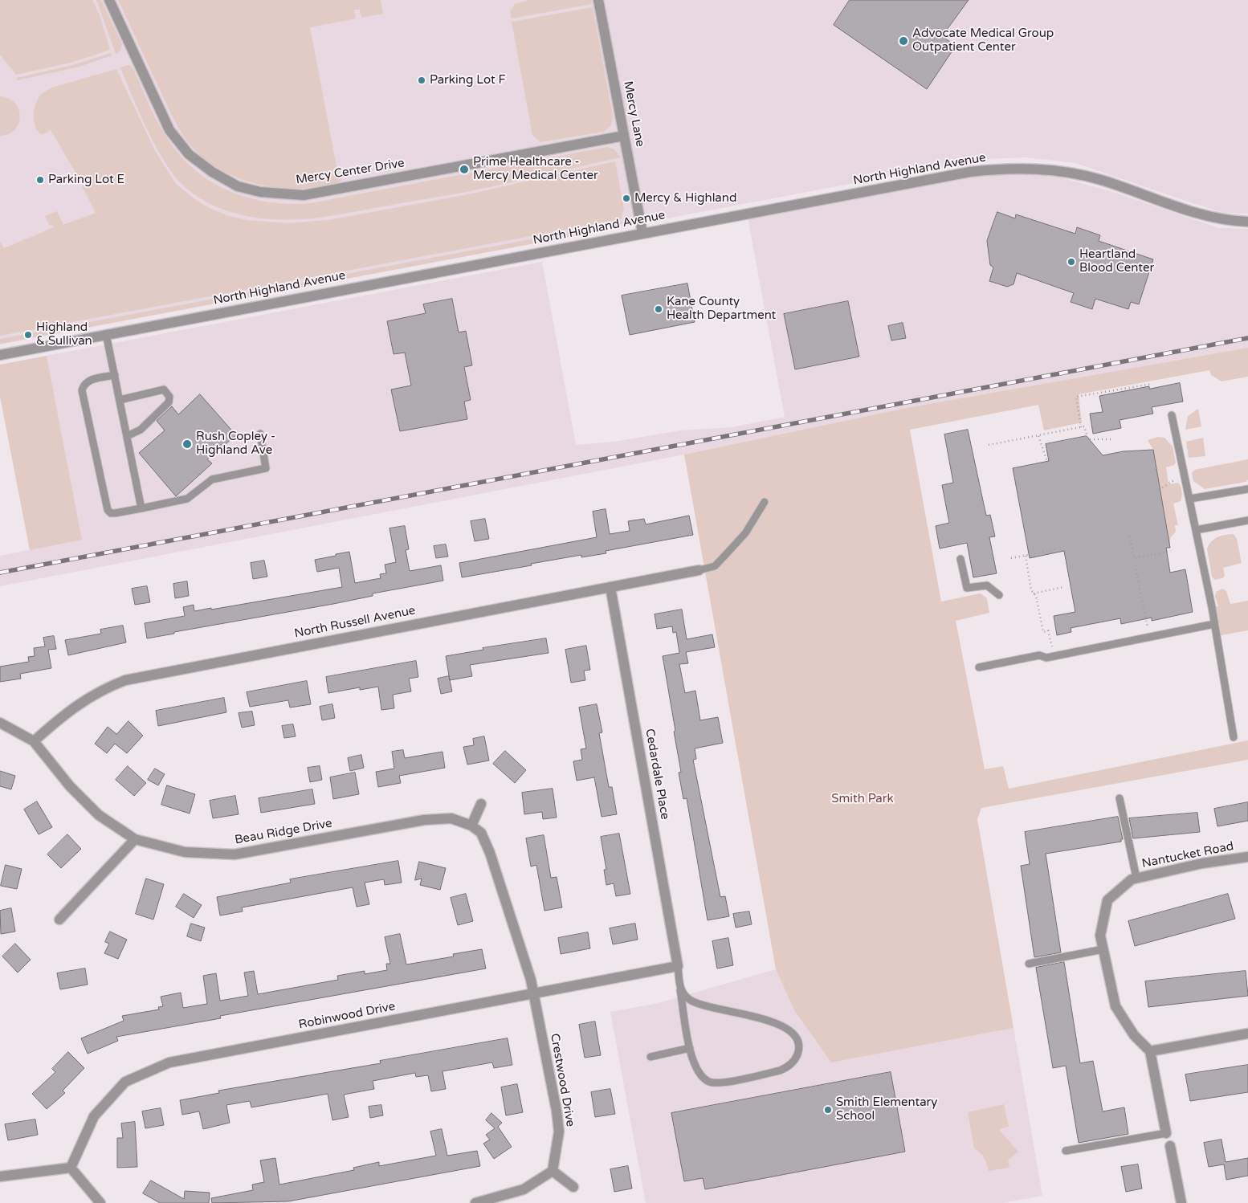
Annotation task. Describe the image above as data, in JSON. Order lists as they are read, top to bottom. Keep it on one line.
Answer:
{"streets":{"street":["Mercy Lane","North Highland Avenue","Mercy Center Drive","North Russell Avenue","Cedardale Place","Beau Ridge Drive","Nantucket Road","Robinwood Drive","Crestwood Drive"]},"crossings":[["Mercy Lane","North Highland Avenue"],["Mercy Lane","Mercy Center Drive"],["North Russell Avenue","Cedardale Place"],["North Russell Avenue","Beau Ridge Drive"],["Cedardale Place","Robinwood Drive"],["Robinwood Drive","Crestwood Drive"]],"parks":["Smith Park"],"places":["Advocate Medical Group Outpatient Center","Parking Lot F","Prime Healthcare - Mercy Medical Center","Parking Lot E","Mercy & Highland","Heartland Blood Center","Kane County Health Department","Highland & Sullivan","Rush Copley - Highland Ave","Smith Elementary School"]}
